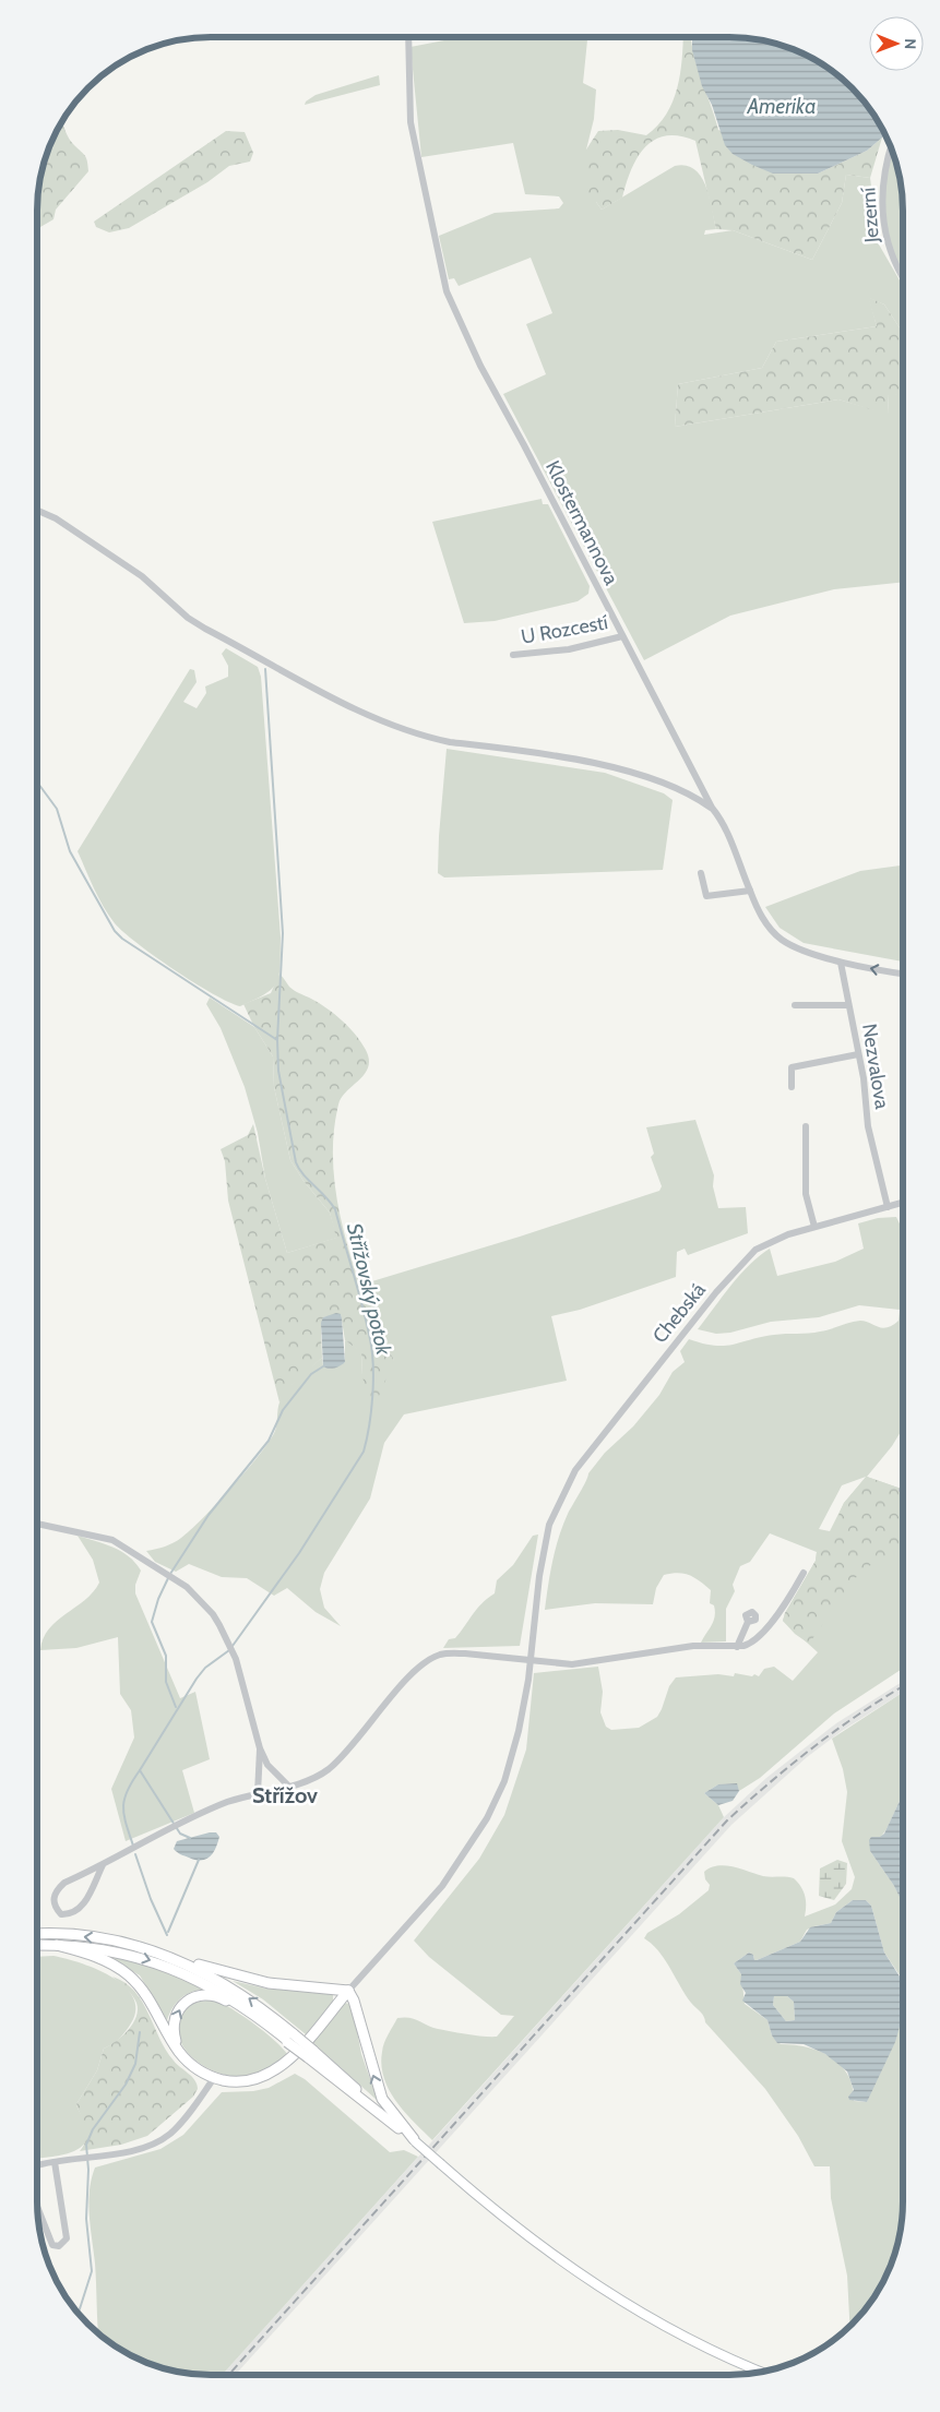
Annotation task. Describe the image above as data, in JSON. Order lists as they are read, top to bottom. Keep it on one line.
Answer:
{"streets":{"street":["Jezerní","Klostermannova","U Rozcestí","Nezvalova","Chebská"]},"crossings":[["Klostermannova","U Rozcestí"],["Klostermannova","Nezvalova"],["Nezvalova","Chebská"]],"districts":["Střížov"],"water":["Amerika","Střížovský potok"],"north":"right"}
